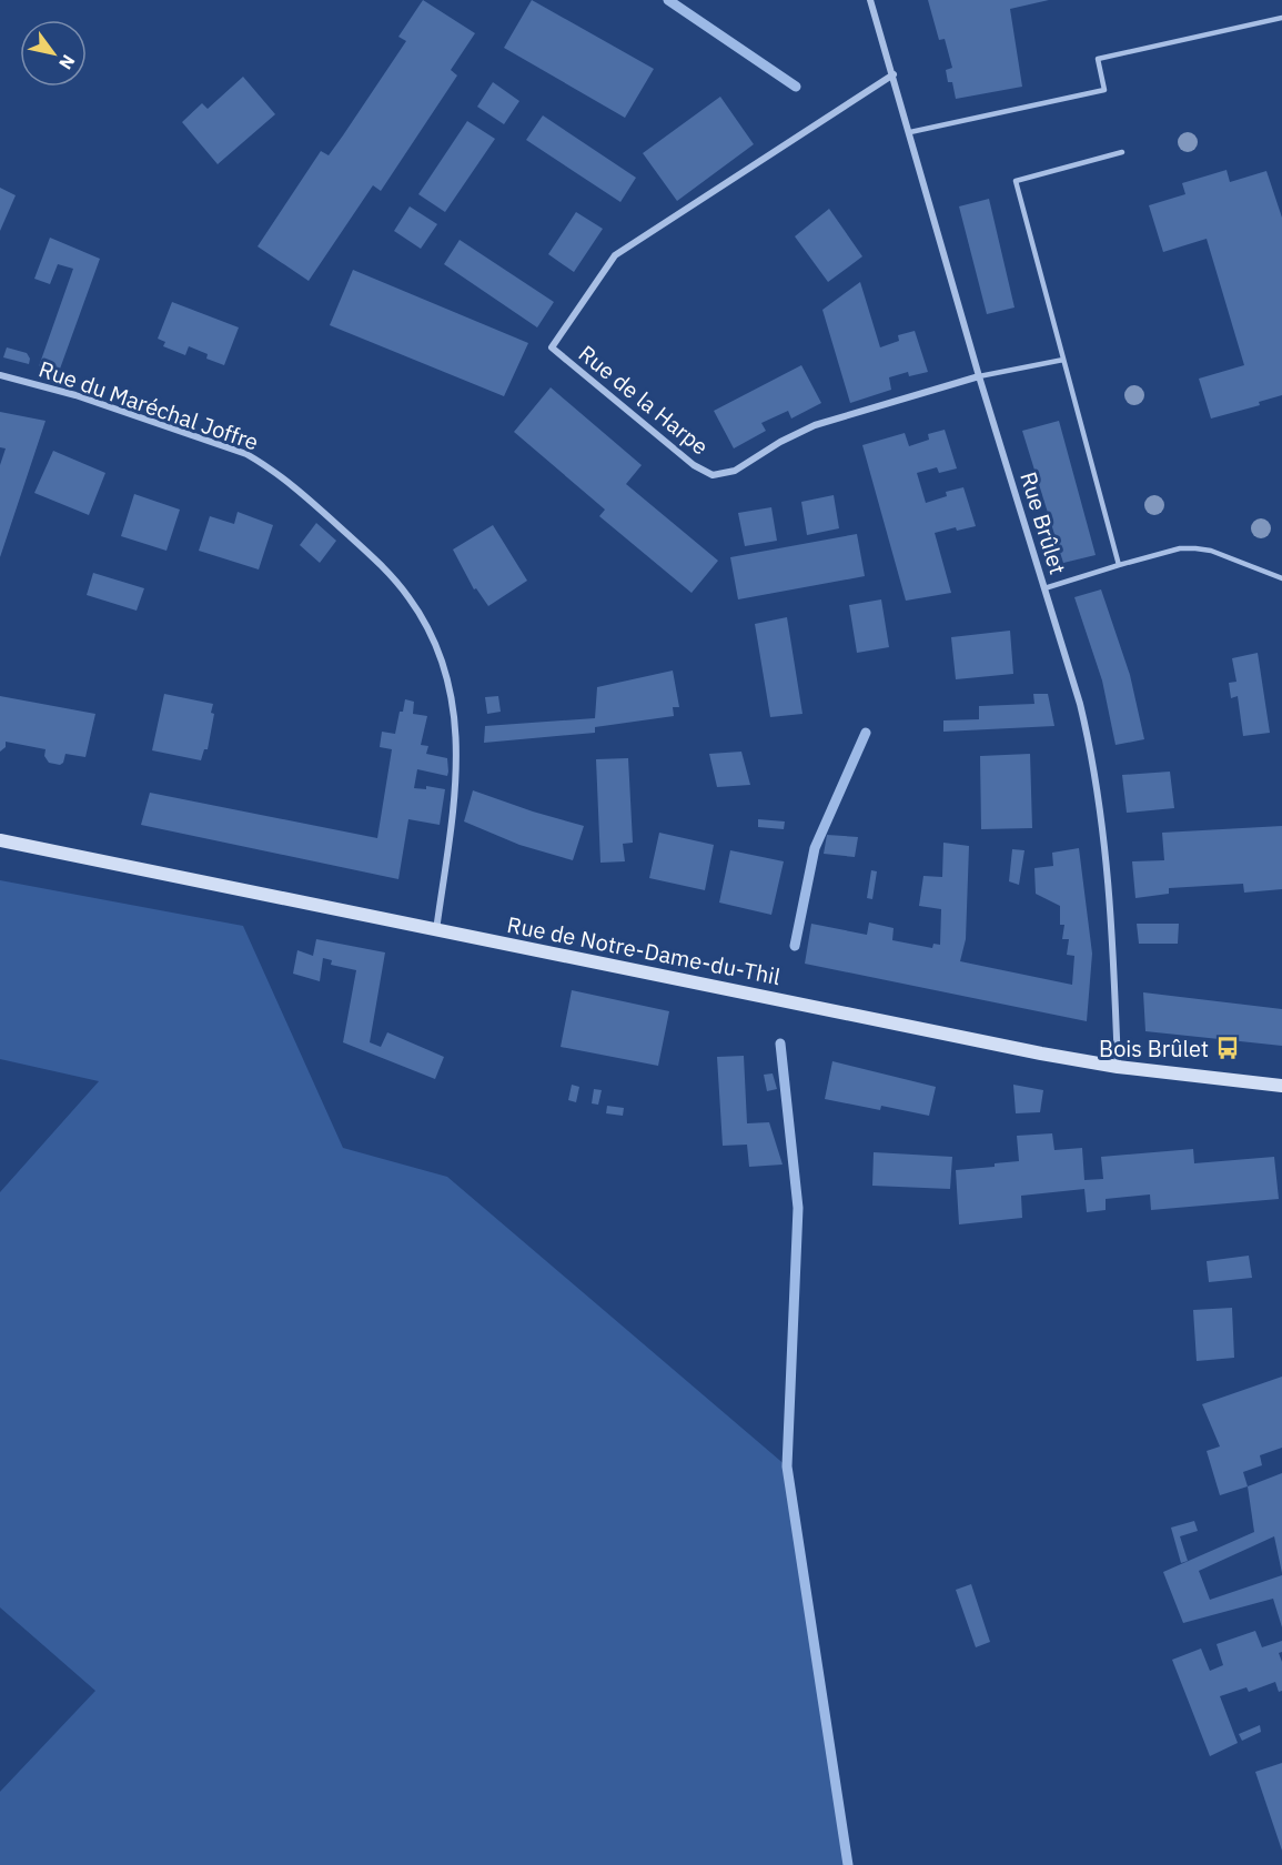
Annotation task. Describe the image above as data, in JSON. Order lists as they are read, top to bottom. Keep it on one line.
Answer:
{"streets":{"main road":["Rue de Notre-Dame-du-Thil"],"street":["Rue de la Harpe","Rue du Maréchal Joffre","Rue Brûlet"]},"crossings":[["Rue de la Harpe","Rue Brûlet"],["Rue du Maréchal Joffre","Rue de Notre-Dame-du-Thil"],["Rue Brûlet","Rue de Notre-Dame-du-Thil"]],"places":{"bus stop":["Bois Brûlet"]},"north":"bottom right"}
